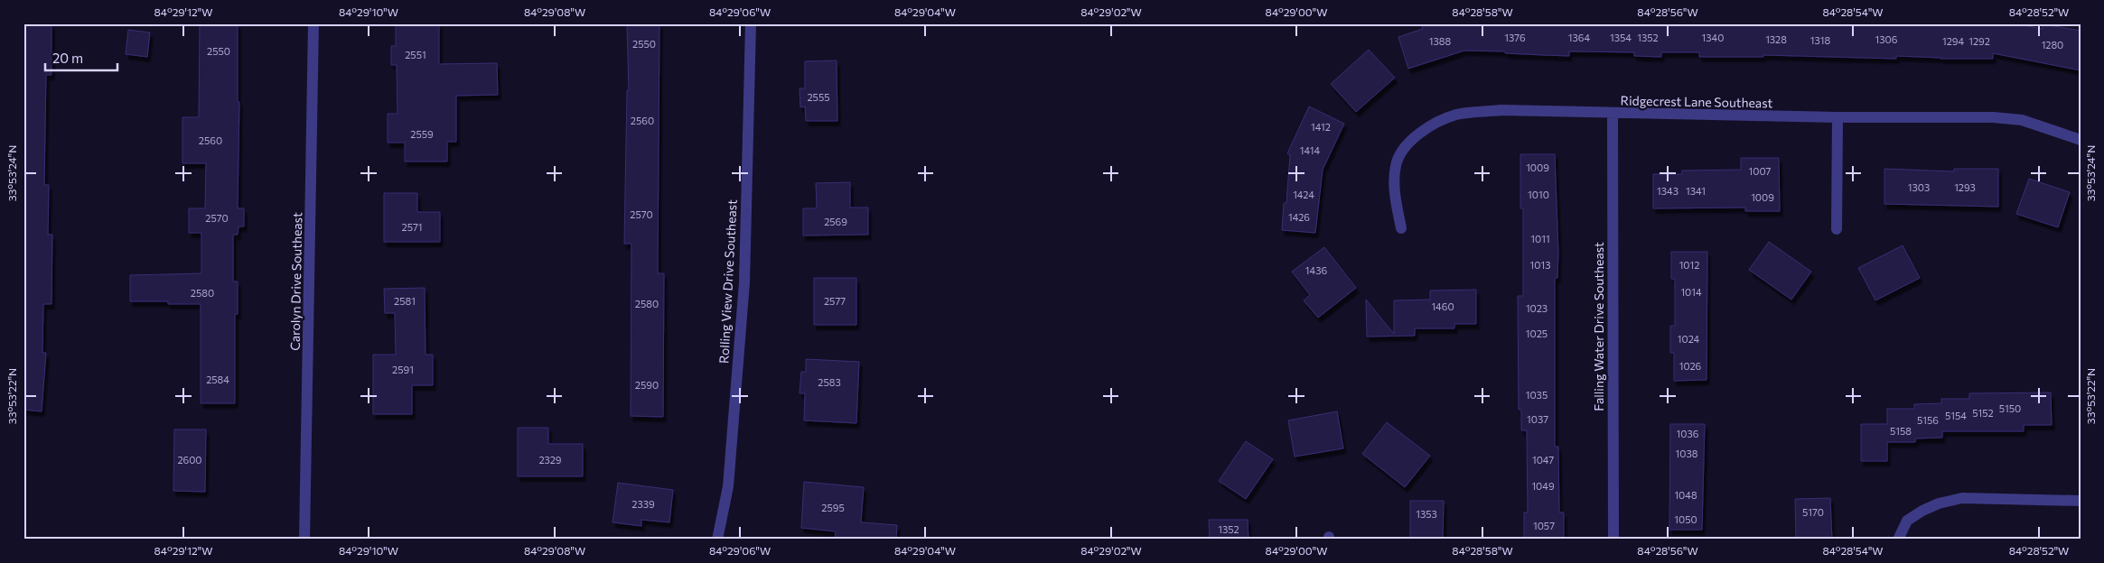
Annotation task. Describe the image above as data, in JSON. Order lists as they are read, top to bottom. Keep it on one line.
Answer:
{"streets":{"street":["Ridgecrest Lane Southeast","Carolyn Drive Southeast","Rolling View Drive Southeast","Falling Water Drive Southeast"]},"crossings":[["Ridgecrest Lane Southeast","Falling Water Drive Southeast"]],"house_numbers":["1376","1364","1354","1352","1340","1328","1306","1318","1388","1294","1292","2550","1280","2550","2551","2555","2560","1412","2559","2560","1414","1009","1007","1303","1293","1343","1341","1424","1010","1009","2570","1426","2570","2569","2571","1011","1013","1012","1436","1014","2580","2581","2577","2580","1460","1023","1025","1024","1026","2591","2584","2583","2590","1035","5150","5152","5154","1037","5156","5158","1036","1038","2600","2329","1047","1049","1048","2339","2595","5170","1353","1050","1057","1352"],"scale_bar":"20 m","coordinates":["84°29'12\"W","84°29'10\"W","84°29'08\"W","84°29'06\"W","84°29'04\"W","84°29'02\"W","84°29'00\"W","84°28'58\"W","84°28'56\"W","84°28'54\"W","84°28'52\"W","33°53'24\"N","33°53'22\"N"]}
